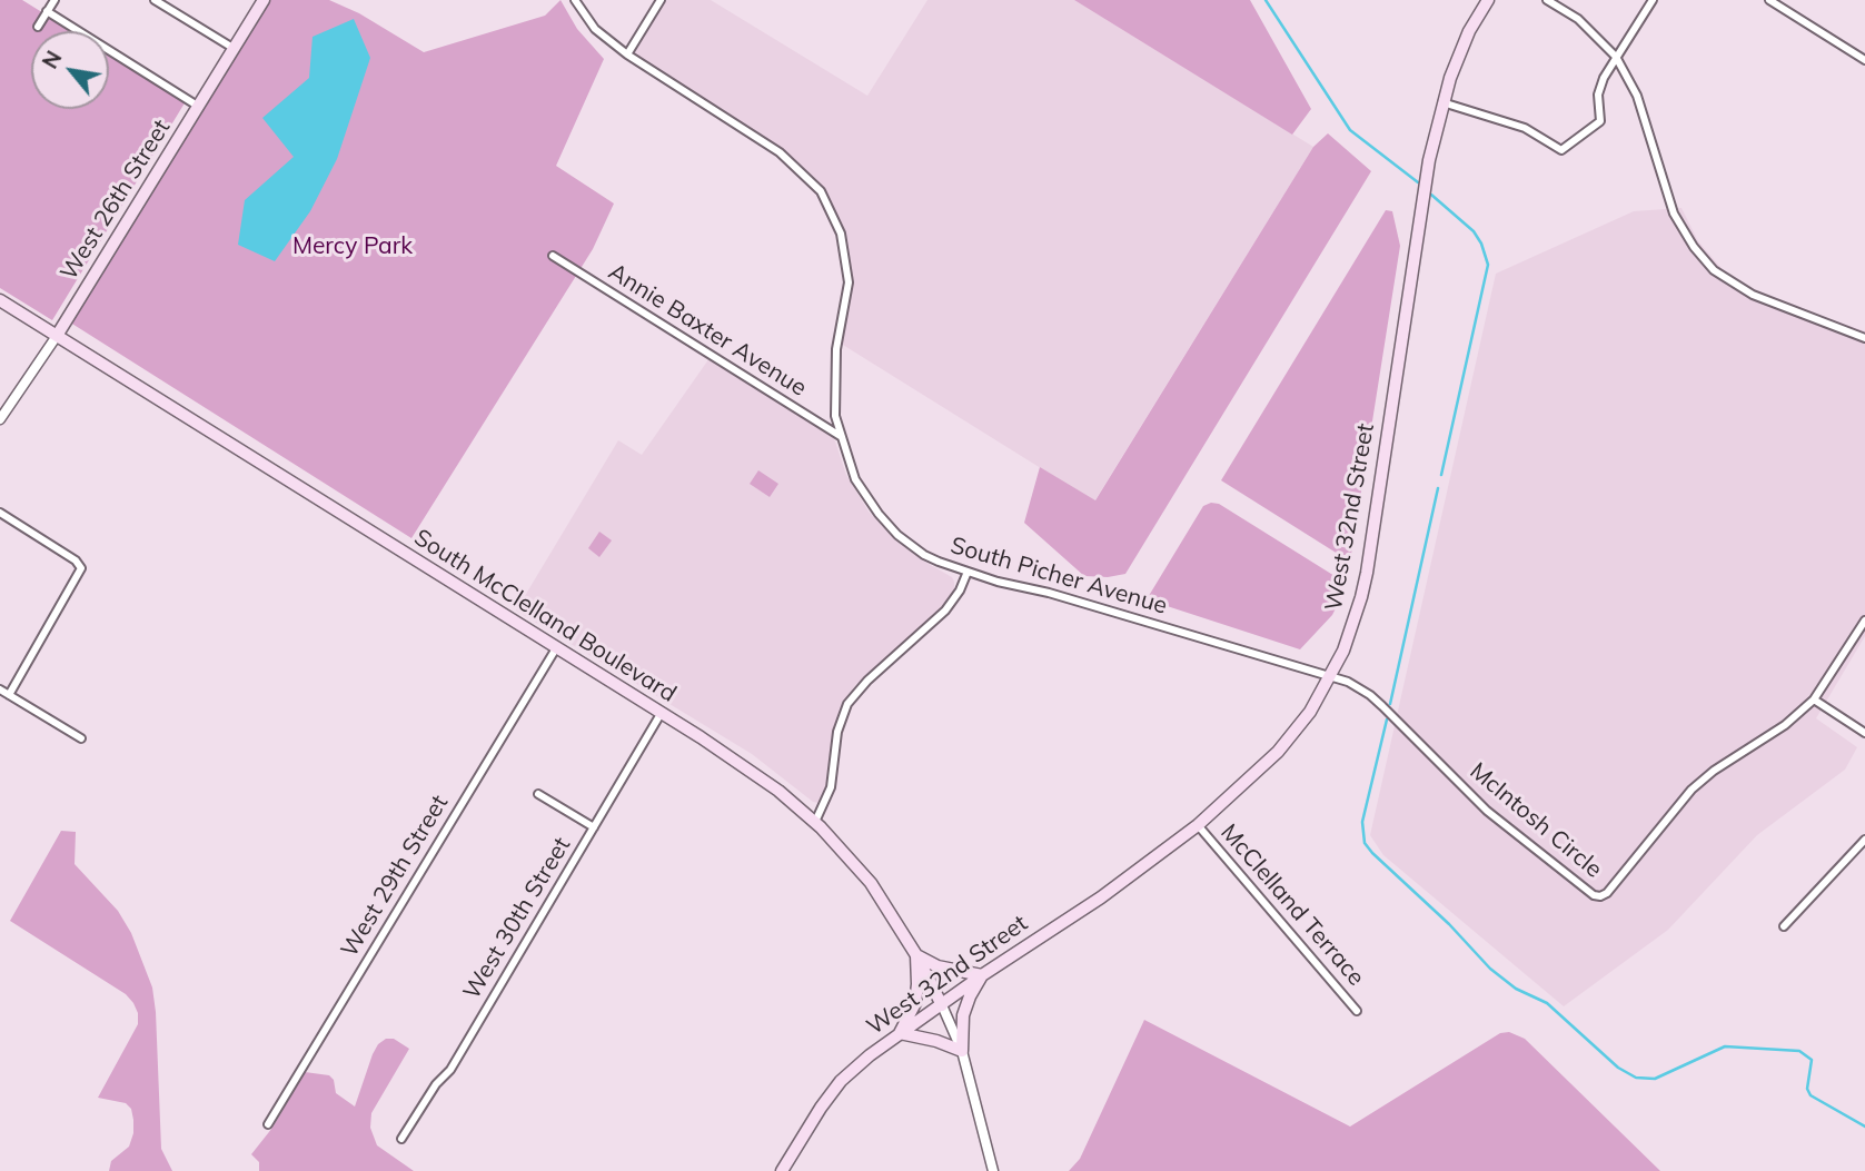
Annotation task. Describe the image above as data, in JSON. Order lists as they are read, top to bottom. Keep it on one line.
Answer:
{"streets":{"main road":["West 26th Street","West 32nd Street","South McClelland Boulevard"],"street":["Annie Baxter Avenue","South Picher Avenue","McIntosh Circle","West 29th Street","McClelland Terrace","West 30th Street"]},"crossings":[["West 26th Street","South McClelland Boulevard"],["Annie Baxter Avenue","South Picher Avenue"],["West 32nd Street","South Picher Avenue"],["West 32nd Street","South McClelland Boulevard"],["West 32nd Street","McIntosh Circle"],["West 32nd Street","McClelland Terrace"],["South Picher Avenue","McIntosh Circle"],["South McClelland Boulevard","West 29th Street"],["South McClelland Boulevard","West 30th Street"]],"parks":["Mercy Park"],"north":"top left"}
